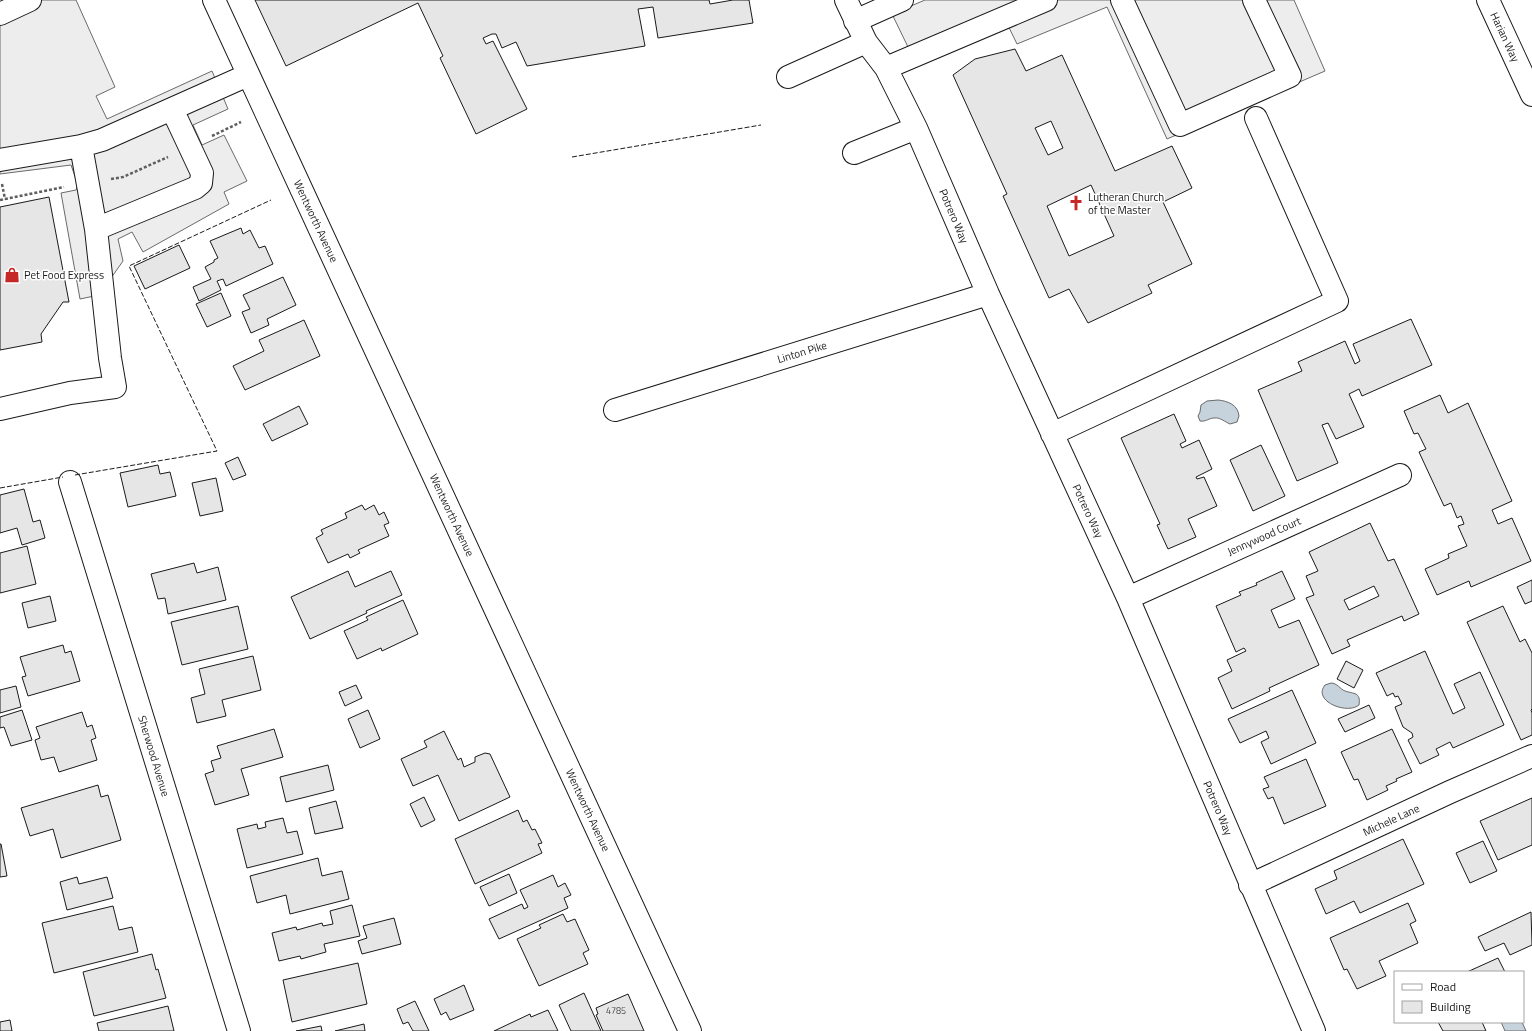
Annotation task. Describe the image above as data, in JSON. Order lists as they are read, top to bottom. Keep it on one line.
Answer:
{"streets":{"street":["Harian Way","Potrero Way","Wentworth Avenue","Linton Pike","Jennywood Court","Sherwood Avenue","Michele Lane"]},"crossings":[["Potrero Way","Linton Pike"],["Potrero Way","Jennywood Court"],["Potrero Way","Michele Lane"]],"places":{"church":["Lutheran Church of the Master"],"shop":["Pet Food Express"]},"house_numbers":["4785"],"legend":["Road","Building"]}
